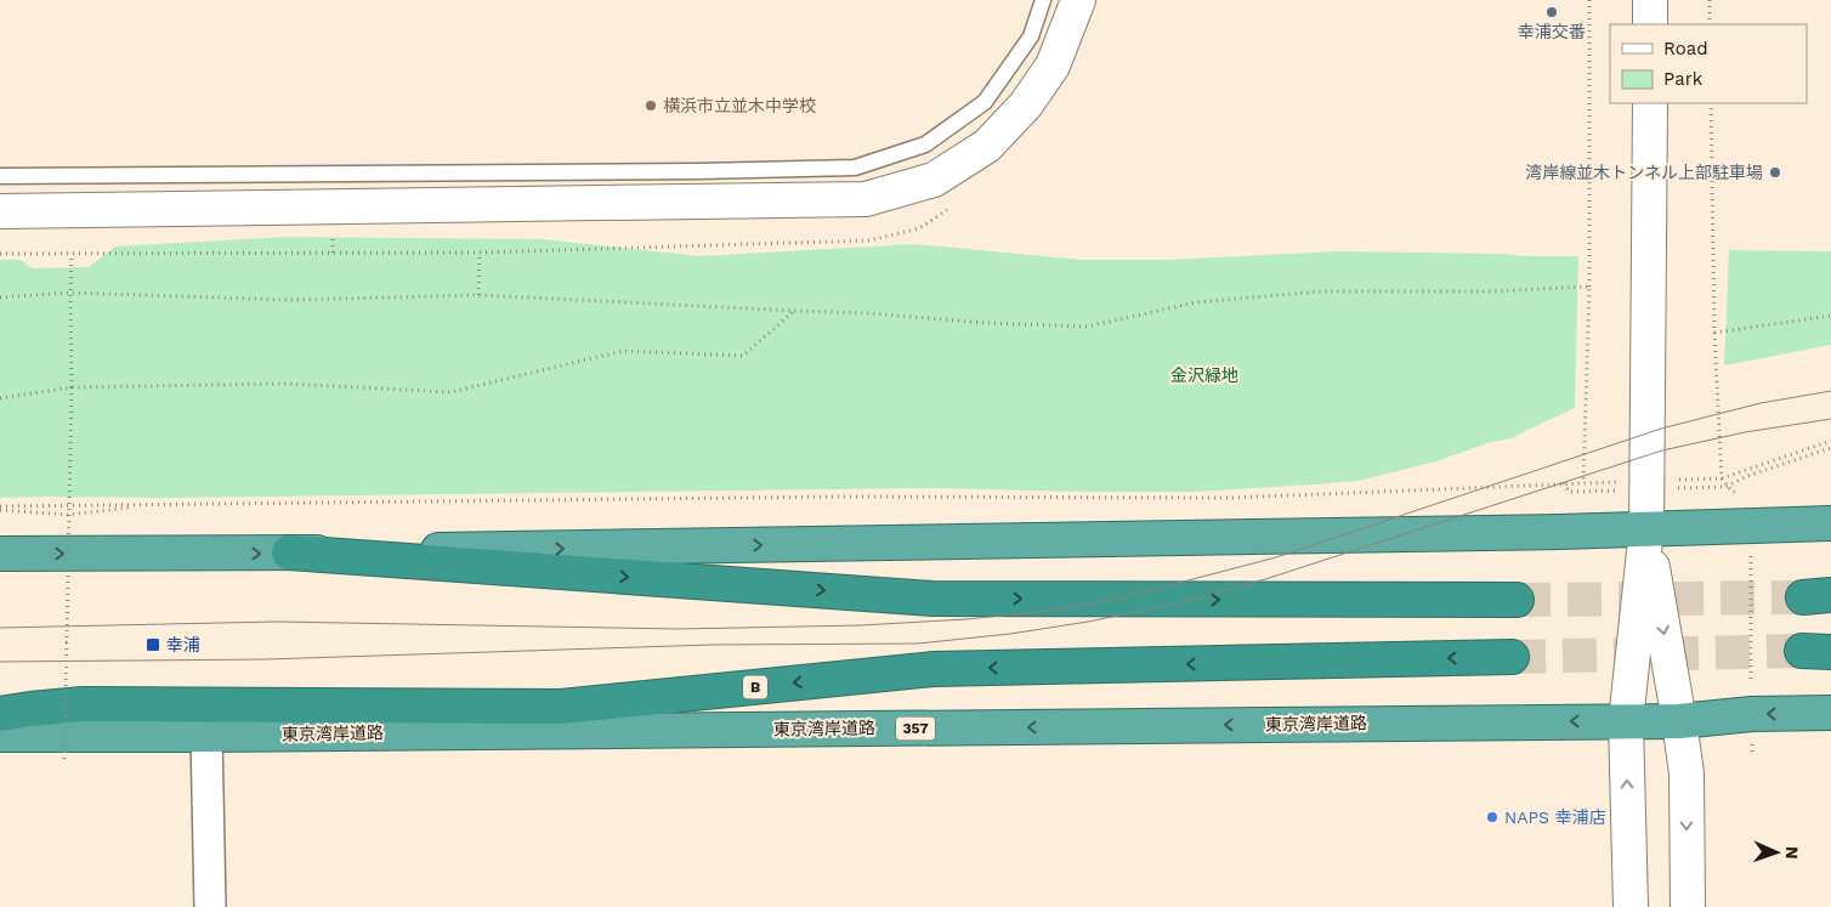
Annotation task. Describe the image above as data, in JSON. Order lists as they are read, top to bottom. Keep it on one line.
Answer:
{"streets":{"highway":["B","東京湾岸道路","357"]},"parks":["金沢緑地"],"places":{"other":["幸浦交番","横浜市立並木中学校","湾岸線並木トンネル上部駐車場","NAPS 幸浦店"],"transit":["幸浦"]},"legend":["Road","Park"],"north":"right"}
